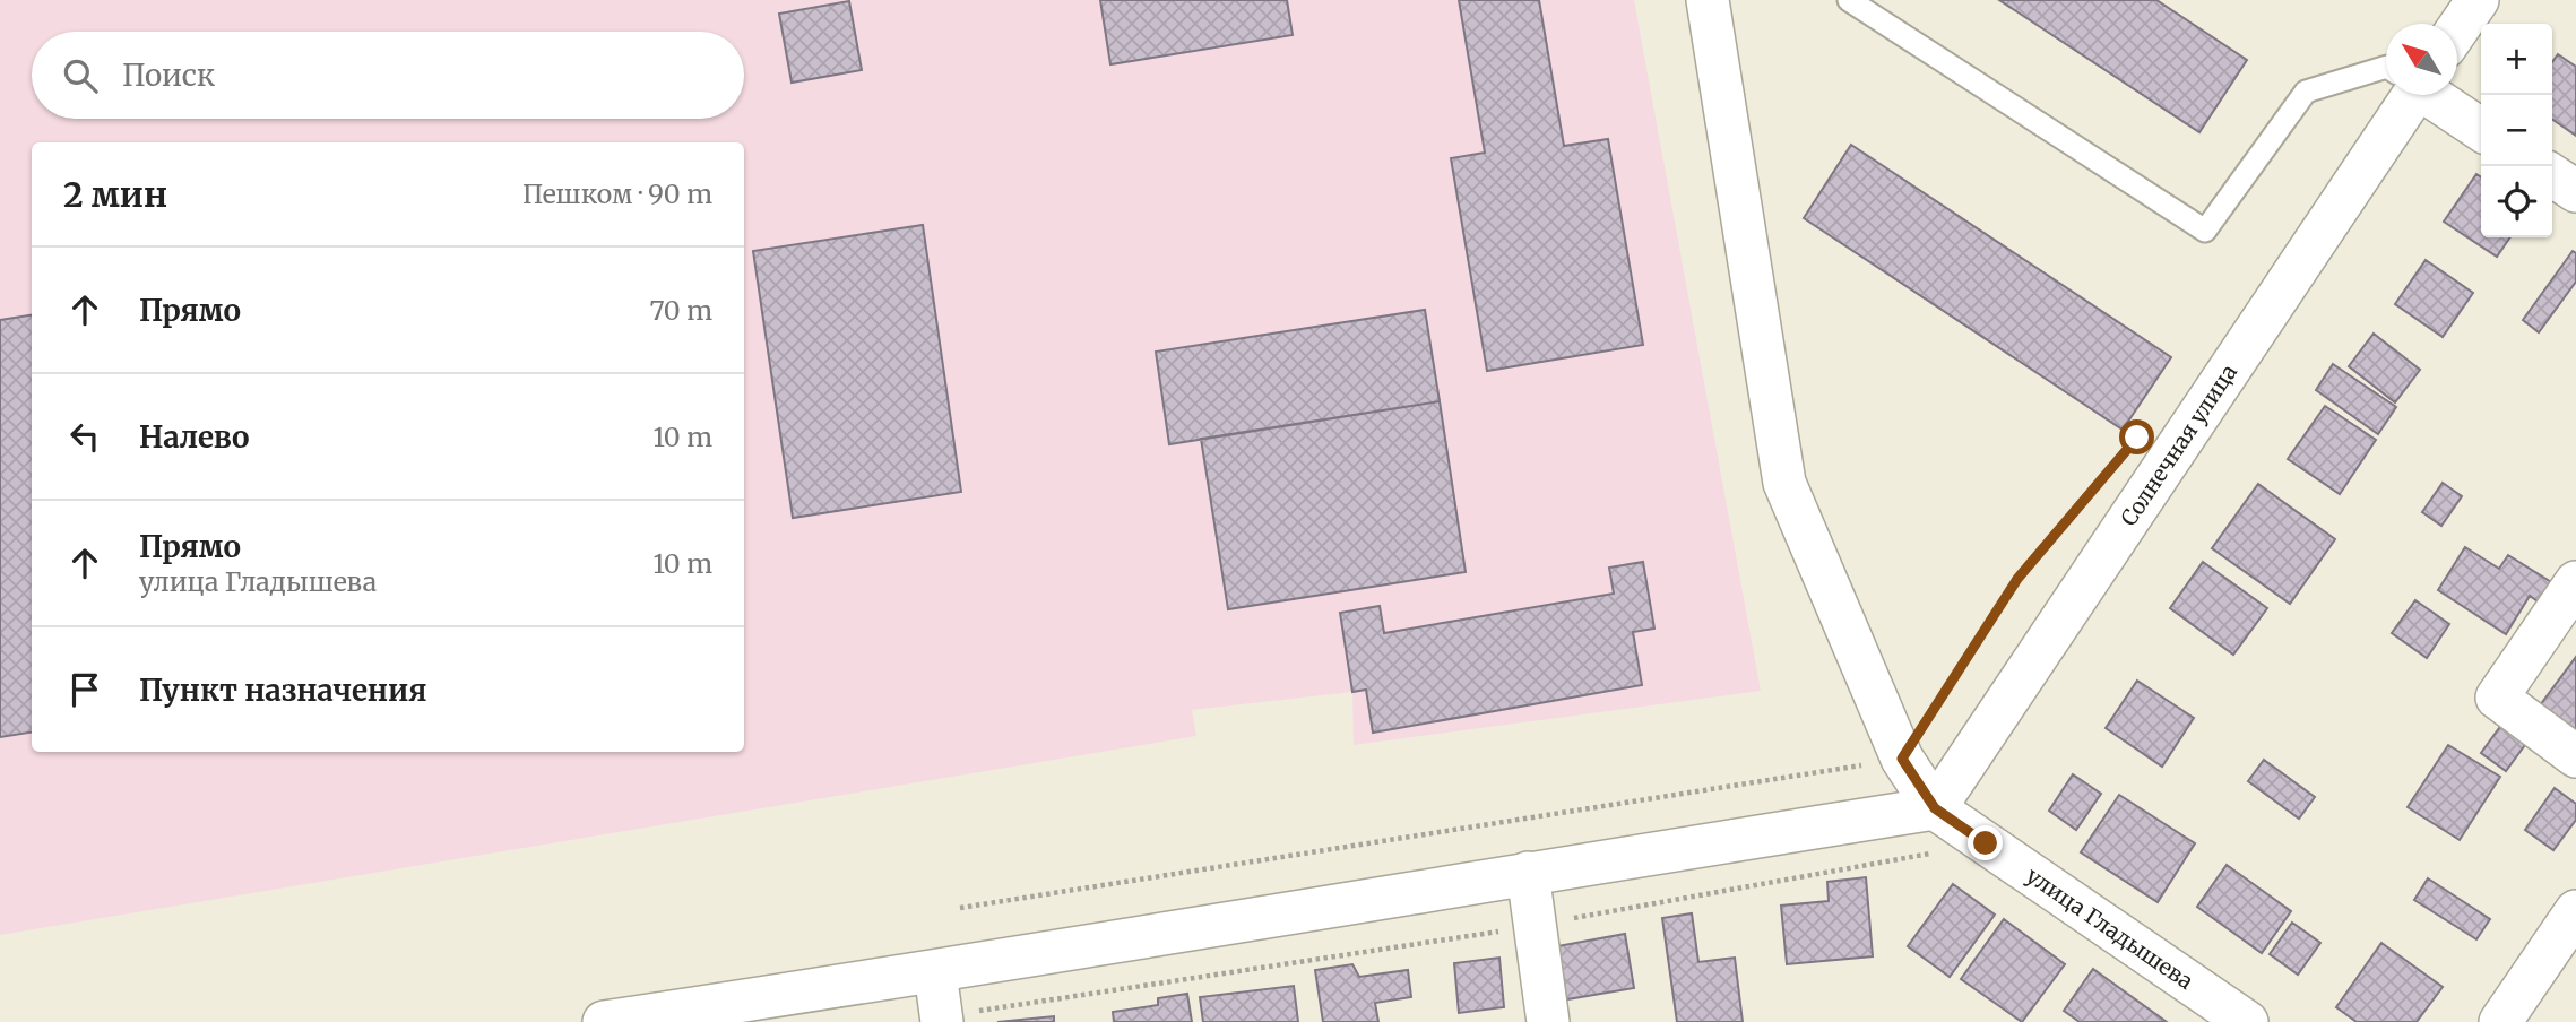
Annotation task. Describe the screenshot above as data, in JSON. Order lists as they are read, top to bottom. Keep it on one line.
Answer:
{"streets":{"street":["Солнечная улица","улица Гладышева"]},"crossings":[["Солнечная улица","улица Гладышева"]],"north":"top left","page":{"map_buttons":["+","−"],"search":"Поиск","heading":["2 мин","Пешком · 90 m"],"list":[["Прямо","70 m"],["Налево","10 m"],["Прямо","улица Гладышева","10 m"],"Пункт назначения"]}}
